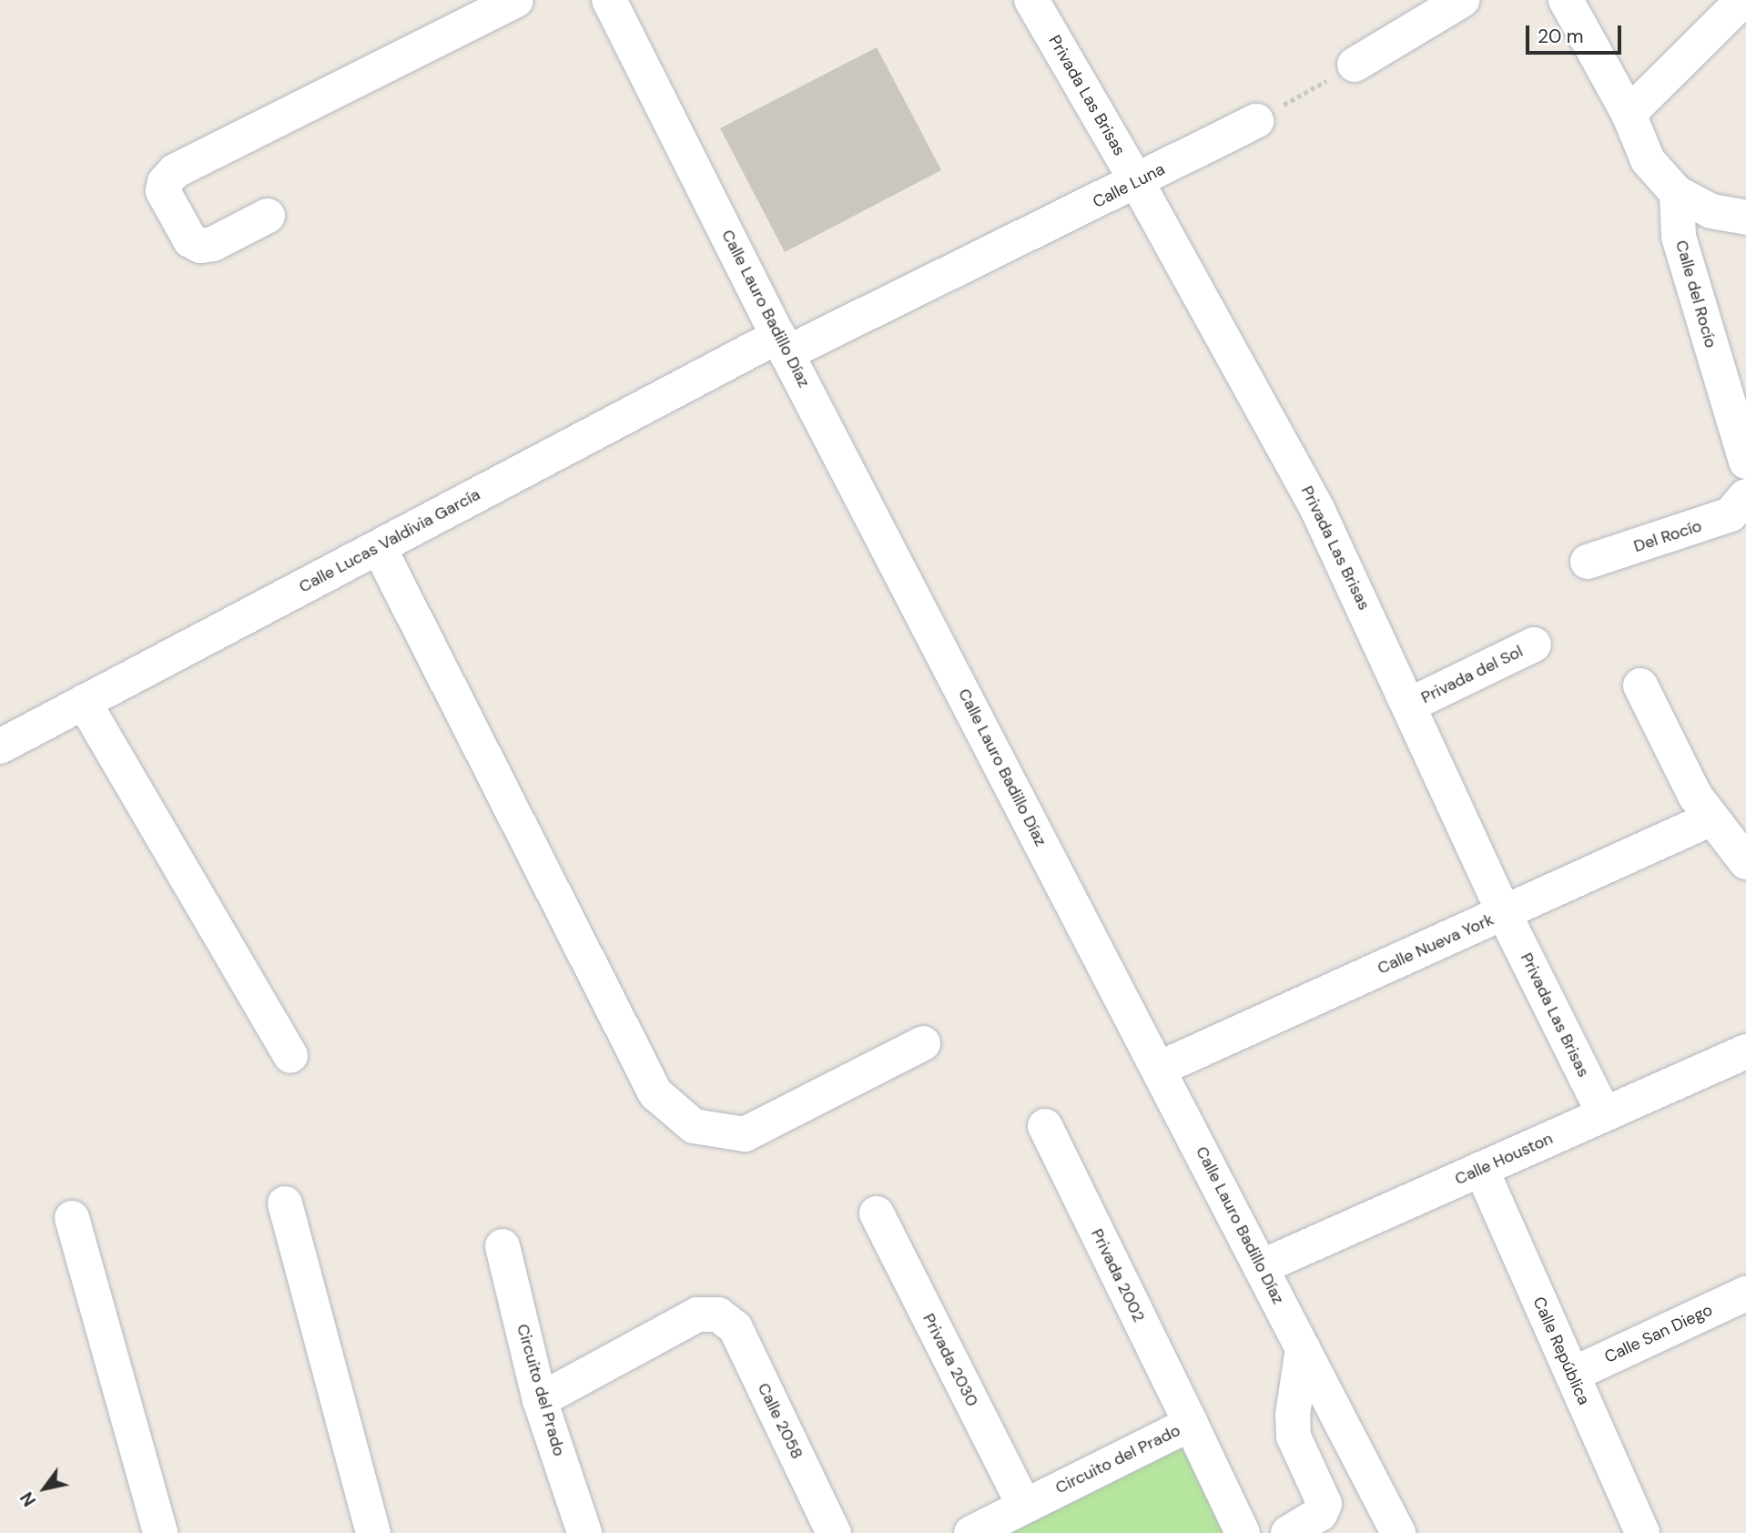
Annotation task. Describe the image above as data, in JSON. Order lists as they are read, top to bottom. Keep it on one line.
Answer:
{"streets":{"street":["Privada Las Brisas","Calle Luna","Calle del Rocío","Calle Lauro Badillo Díaz","Del Rocío","Calle Lucas Valdivia García","Privada del Sol","Calle Nueva York","Calle Houston","Privada 2002","Calle San Diego","Calle República","Privada 2030","Circuito del Prado","Calle 2058"]},"crossings":[["Privada Las Brisas","Calle Luna"],["Privada Las Brisas","Privada del Sol"],["Privada Las Brisas","Calle Nueva York"],["Privada Las Brisas","Calle Houston"],["Calle Luna","Calle Lauro Badillo Díaz"],["Calle Luna","Calle Lucas Valdivia García"],["Calle Lauro Badillo Díaz","Calle Lucas Valdivia García"],["Calle Lauro Badillo Díaz","Calle Nueva York"],["Calle Lauro Badillo Díaz","Calle Houston"],["Calle Houston","Calle República"],["Privada 2002","Circuito del Prado"],["Calle San Diego","Calle República"],["Privada 2030","Circuito del Prado"],["Circuito del Prado","Calle 2058"]],"scale_bar":"20 m","north":"bottom left"}
